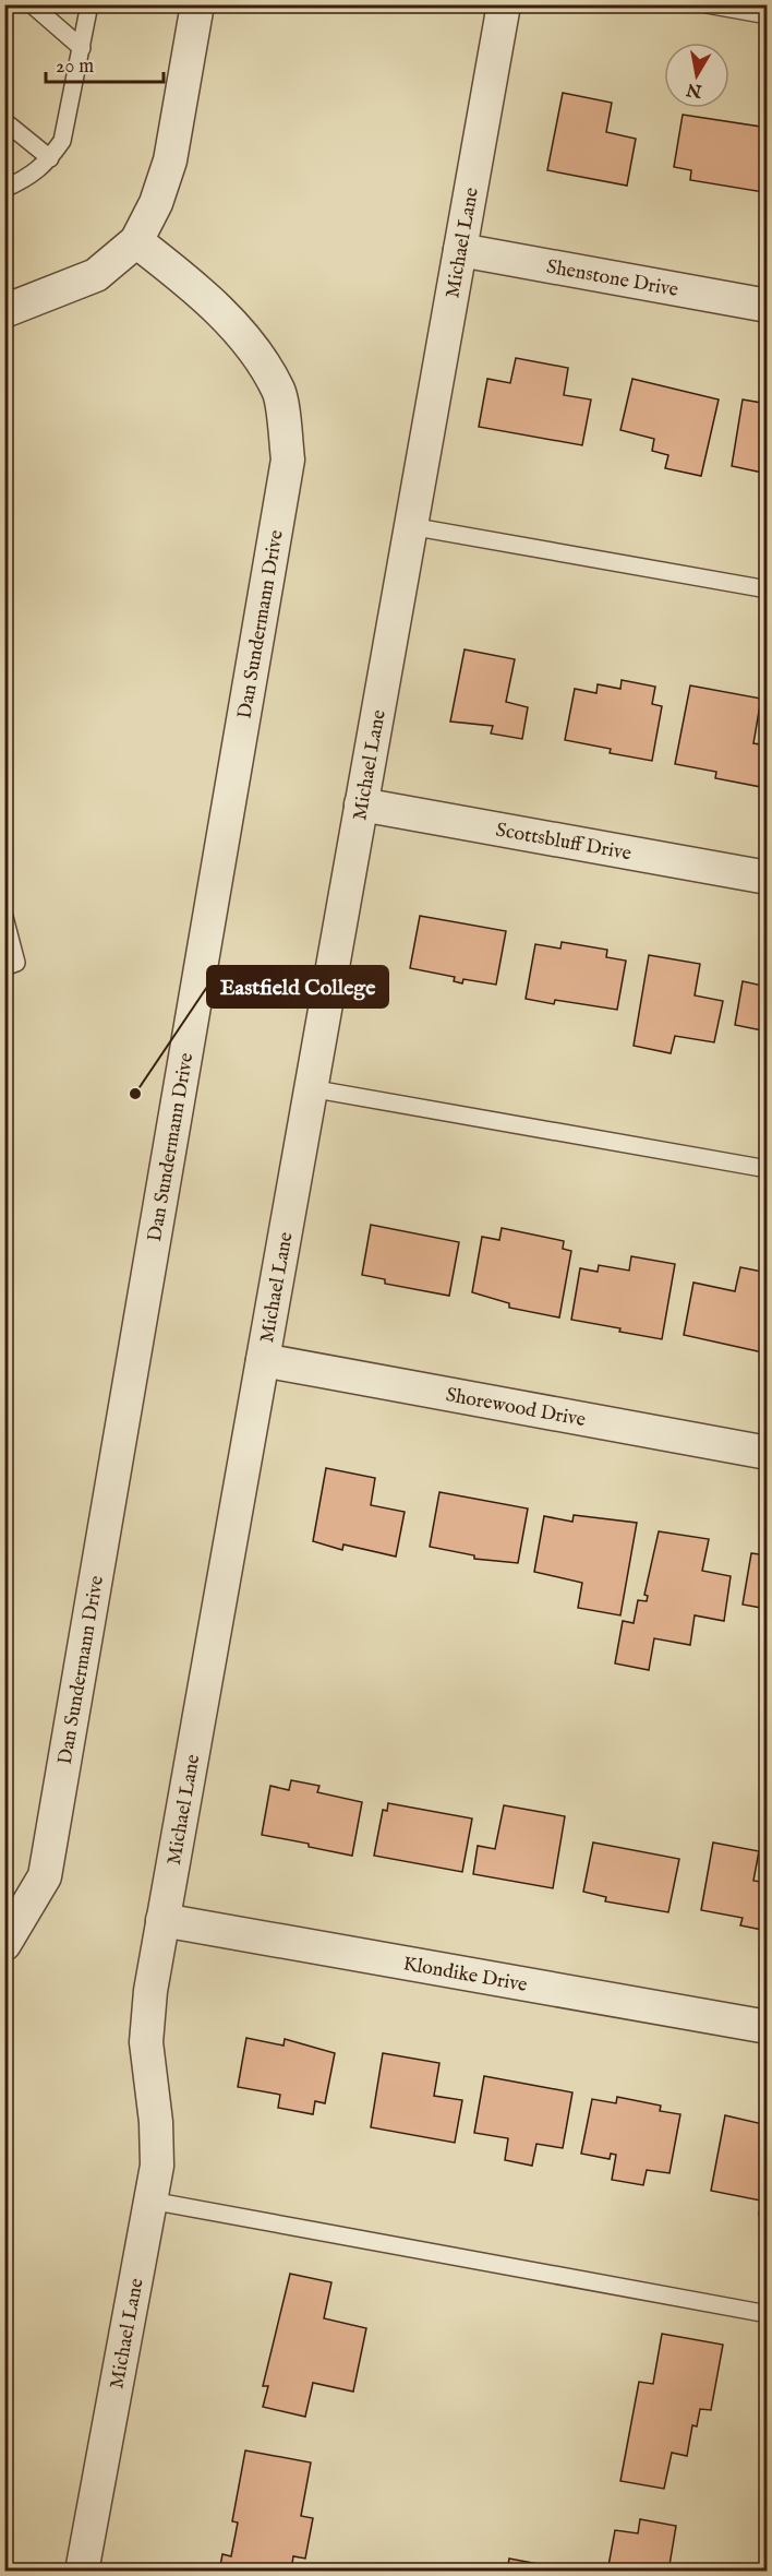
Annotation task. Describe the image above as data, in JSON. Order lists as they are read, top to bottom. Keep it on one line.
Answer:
{"streets":{"street":["Michael Lane","Shenstone Drive","Dan Sundermann Drive","Scottsbluff Drive","Shorewood Drive","Klondike Drive"]},"crossings":[["Michael Lane","Shenstone Drive"],["Michael Lane","Scottsbluff Drive"],["Michael Lane","Shorewood Drive"],["Michael Lane","Klondike Drive"]],"places":["Eastfield College"],"scale_bar":"20 m","north":"bottom"}
